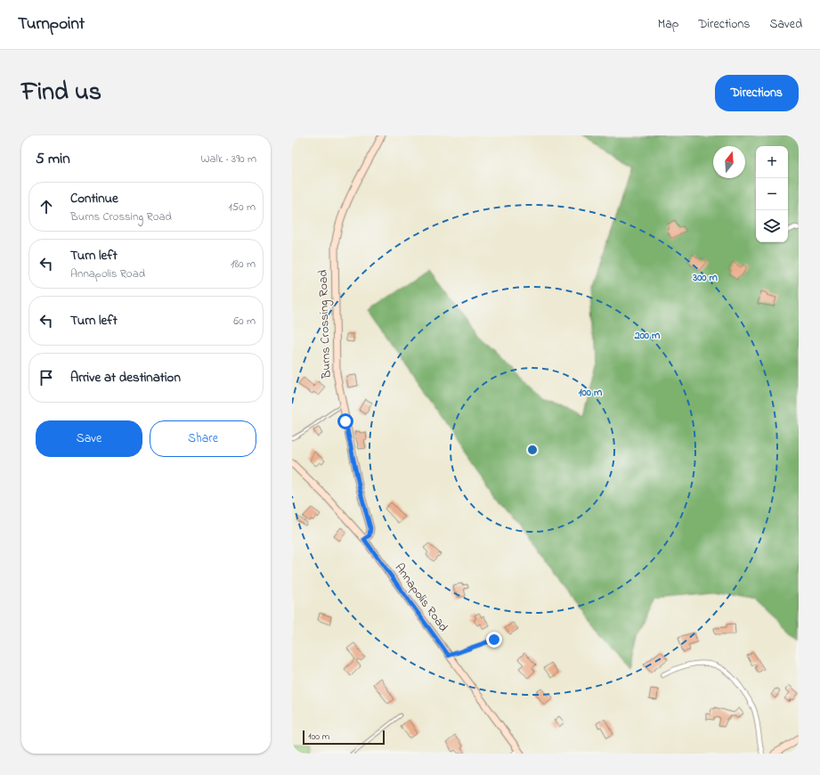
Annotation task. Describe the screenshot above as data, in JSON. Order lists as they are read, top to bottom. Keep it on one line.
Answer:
{"streets":{"main road":["Burns Crossing Road","Annapolis Road"]},"crossings":[["Burns Crossing Road","Annapolis Road"]],"scale_bar":"100 m","north":"top","page":{"header":"Turnpoint","nav":["Map","Directions","Saved"],"title":"Find us","buttons":["Directions",["Save","Share"]],"heading":["5 min","Walk · 390 m"],"map_buttons":["+","−"],"list":[["Continue","Burns Crossing Road","150 m"],["Turn left","Annapolis Road","180 m"],["Turn left","60 m"],"Arrive at destination"],"scale":"100 m"},"rings":["300 m","200 m","100 m"]}
